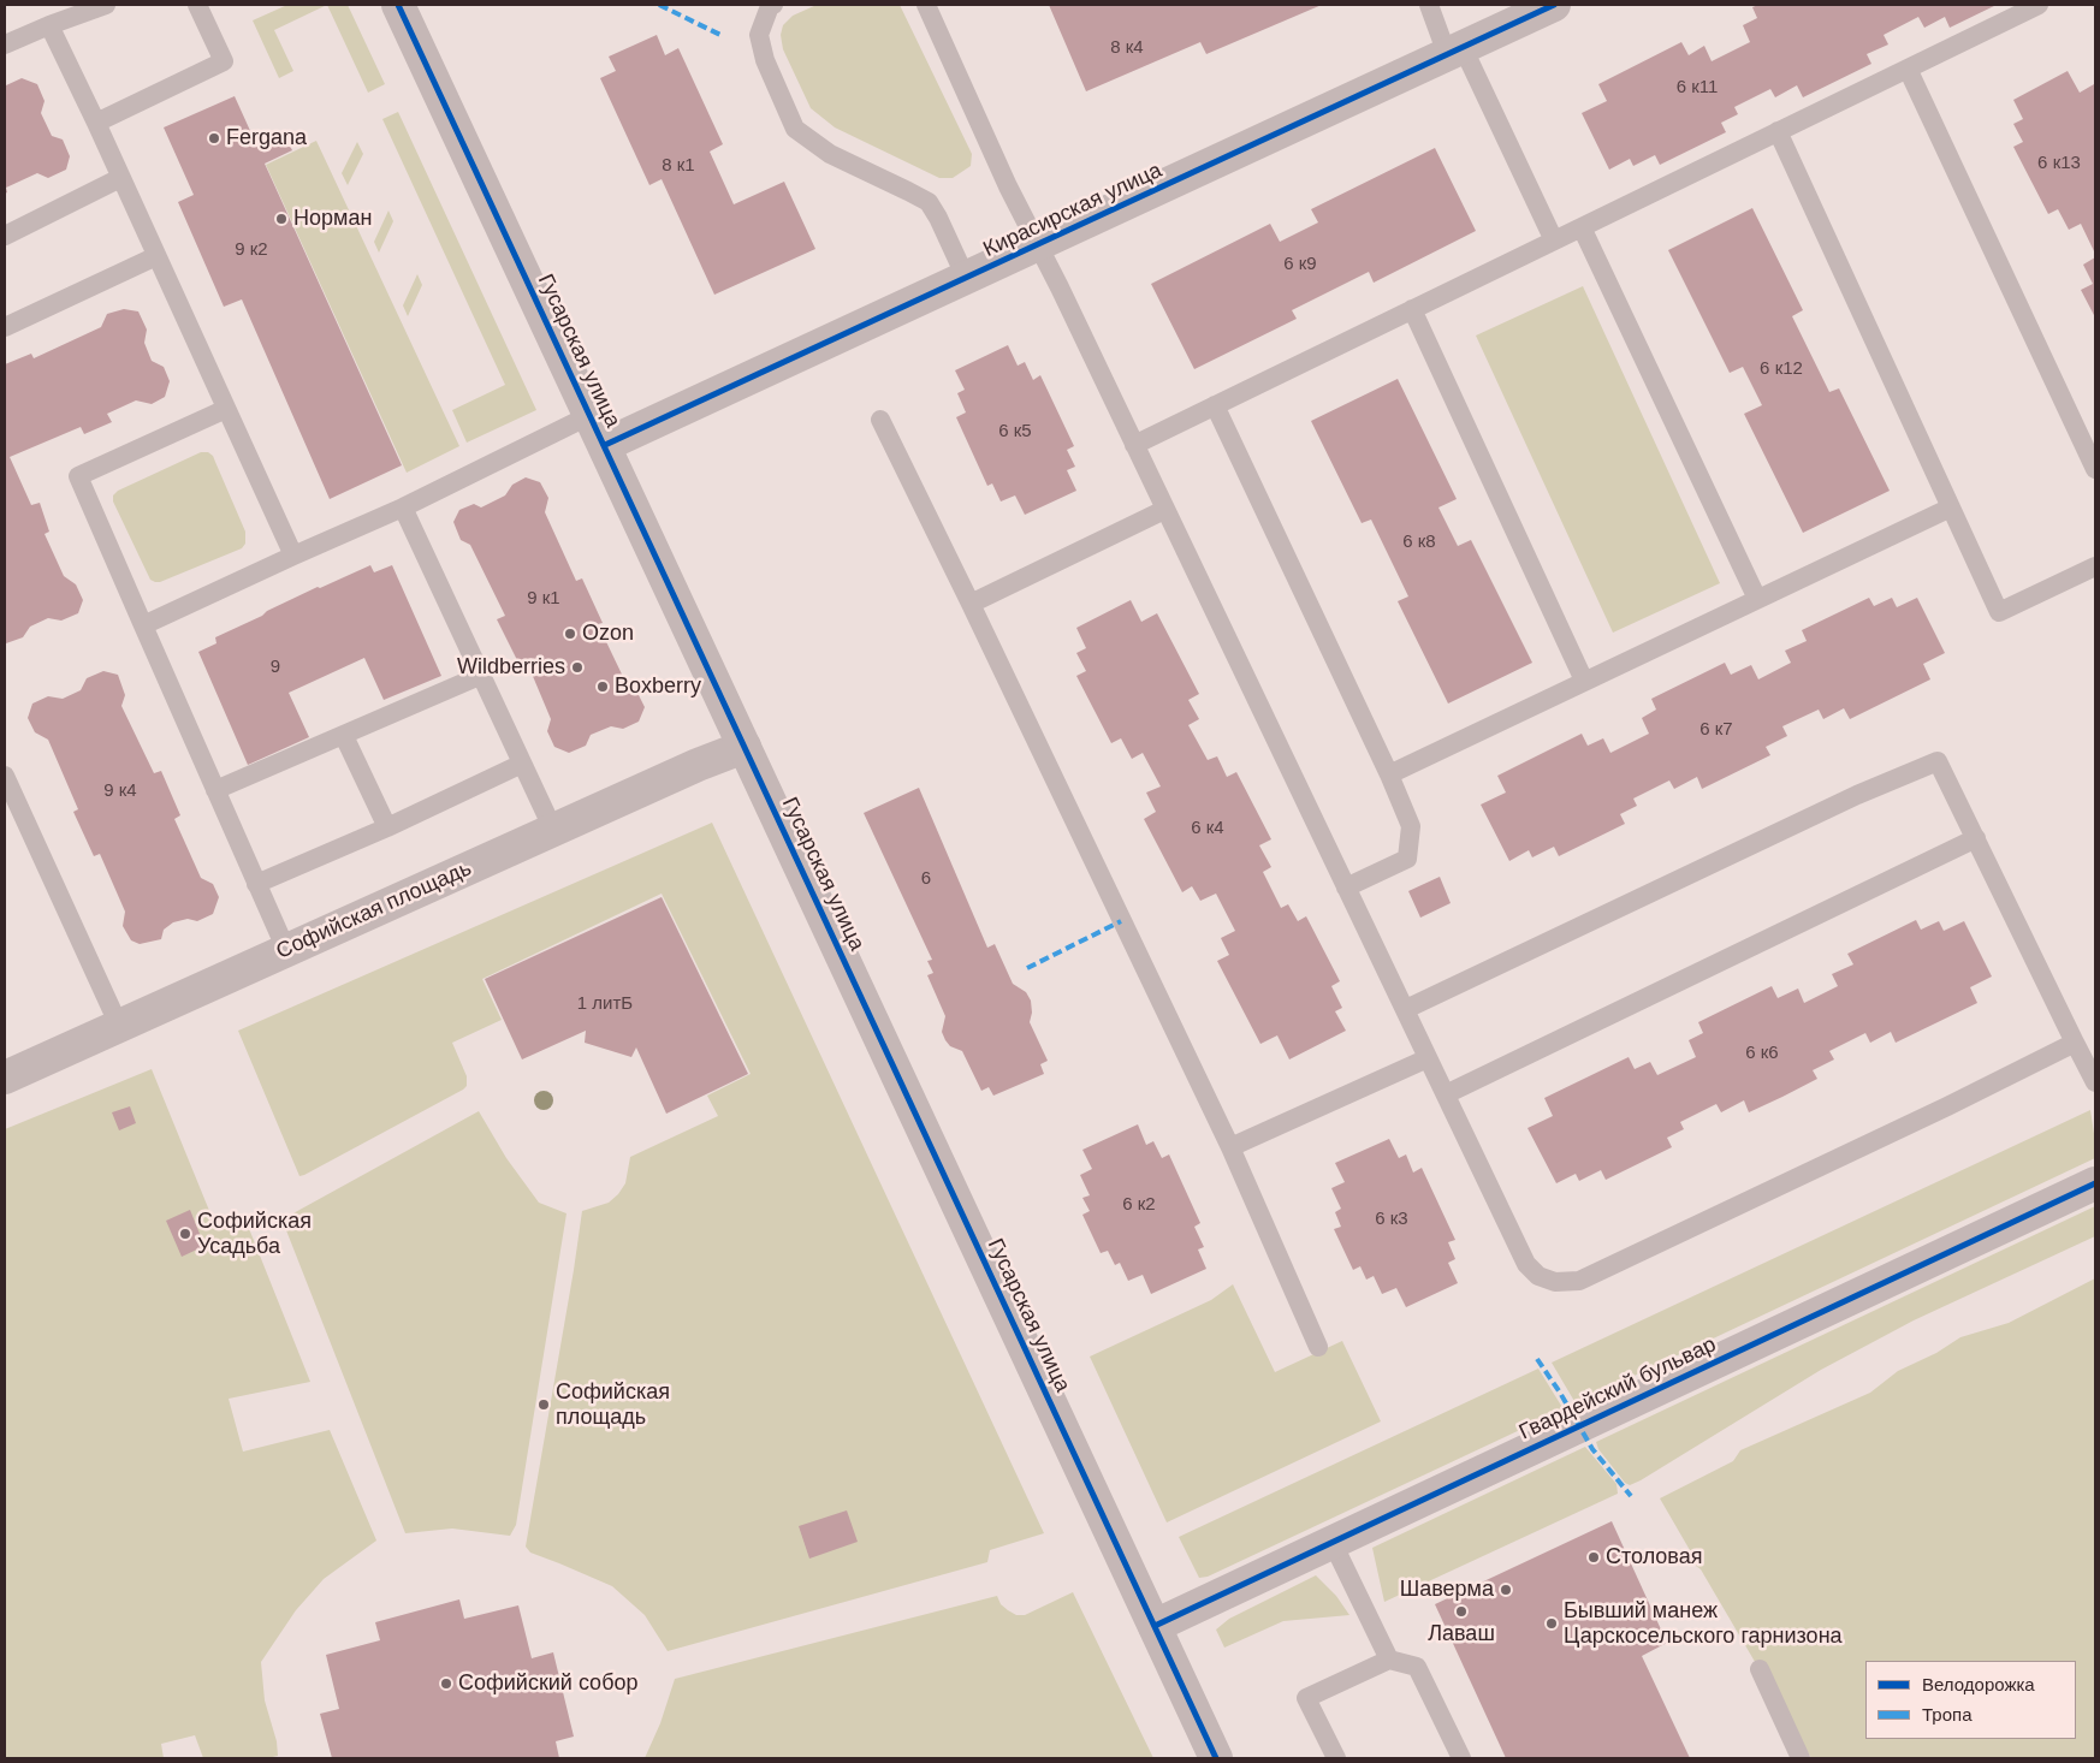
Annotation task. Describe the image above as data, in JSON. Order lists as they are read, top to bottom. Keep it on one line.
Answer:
{"streets":{"street":["Кирасирская улица","Гусарская улица","Софийская площадь","Гвардейский бульвар"]},"crossings":[["Кирасирская улица","Гусарская улица"],["Гусарская улица","Софийская площадь"],["Гусарская улица","Гвардейский бульвар"]],"places":["Fergana","Норман","Ozon","Wildberries","Boxberry","Софийская Усадьба","Софийская площадь","Столовая","Шаверма","Лаваш","Бывший манеж Царскосельского гарнизона","Софийский собор"],"house_numbers":["8 к4","6 к11","6 к13","8 к1","9 к2","6 к9","6 к12","6 к5","6 к8","9 к1","9","6 к7","9 к4","6 к4","6","1 литБ","6 к6","6 к2","6 к3"],"legend":["Велодорожка","Тропа"]}
